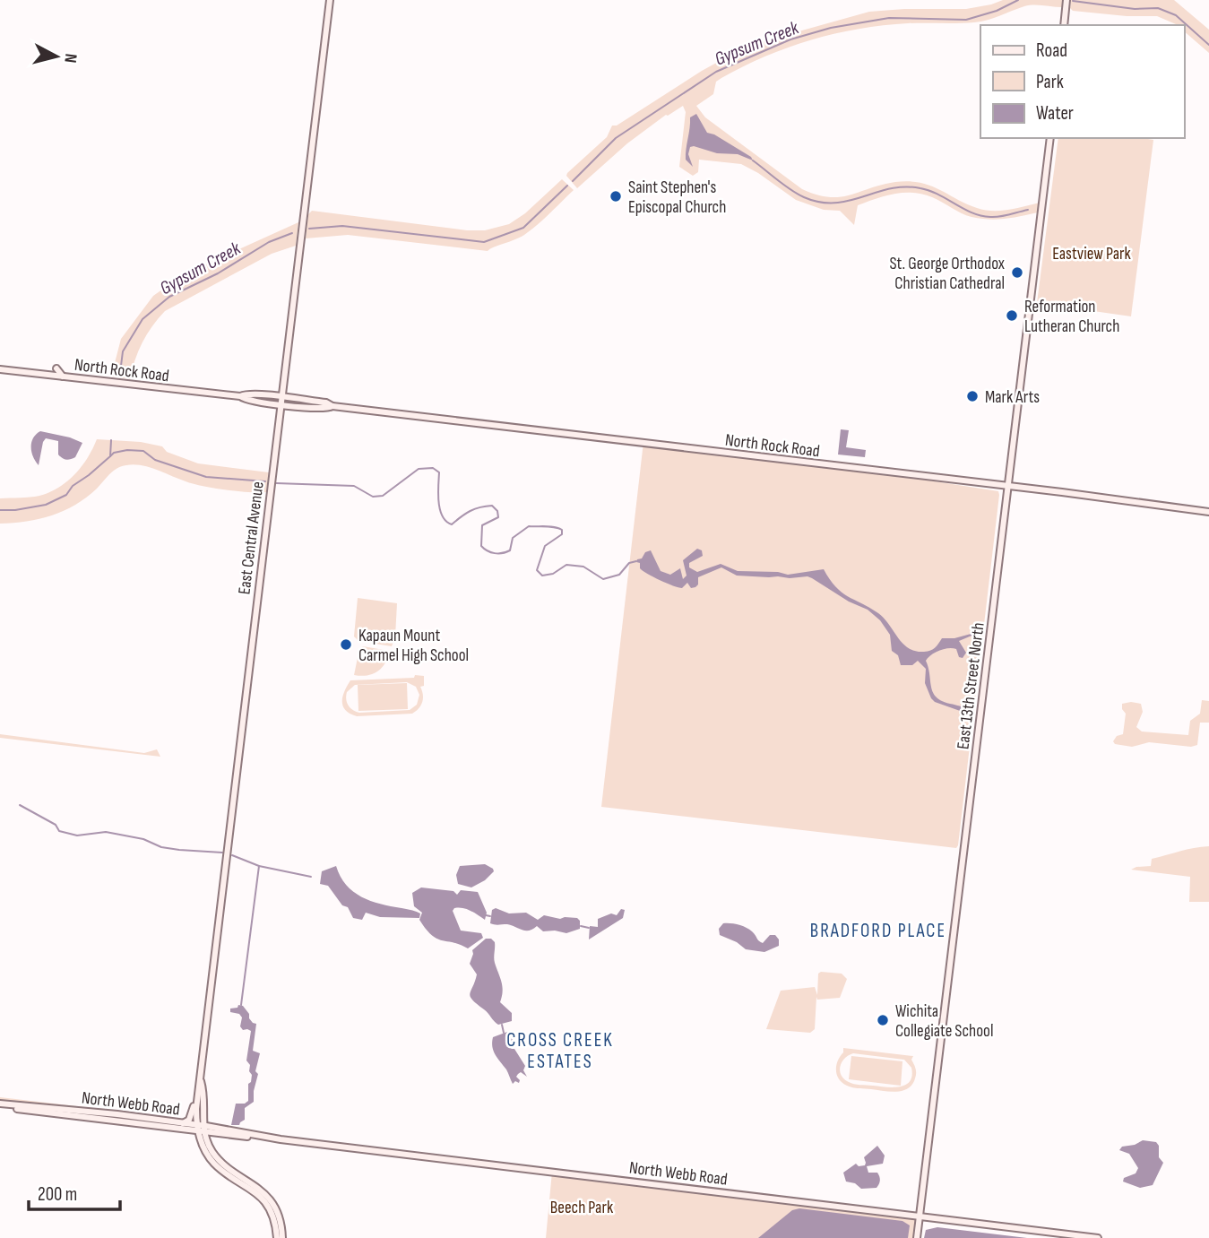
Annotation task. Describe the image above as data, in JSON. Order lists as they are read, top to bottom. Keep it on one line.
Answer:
{"streets":{"main road":["North Rock Road","East Central Avenue","East 13th Street North","North Webb Road"]},"crossings":[["North Rock Road","East Central Avenue"],["North Rock Road","East 13th Street North"],["East Central Avenue","North Webb Road"],["East 13th Street North","North Webb Road"]],"districts":["BRADFORD PLACE","CROSS CREEK ESTATES"],"water":["Gypsum Creek"],"parks":["Eastview Park","Beech Park"],"places":["Saint Stephen's Episcopal Church","St. George Orthodox Christian Cathedral","Reformation Lutheran Church","Mark Arts","Kapaun Mount Carmel High School","Wichita Collegiate School"],"legend":["Road","Park","Water"],"scale_bar":"200 m","north":"right"}
